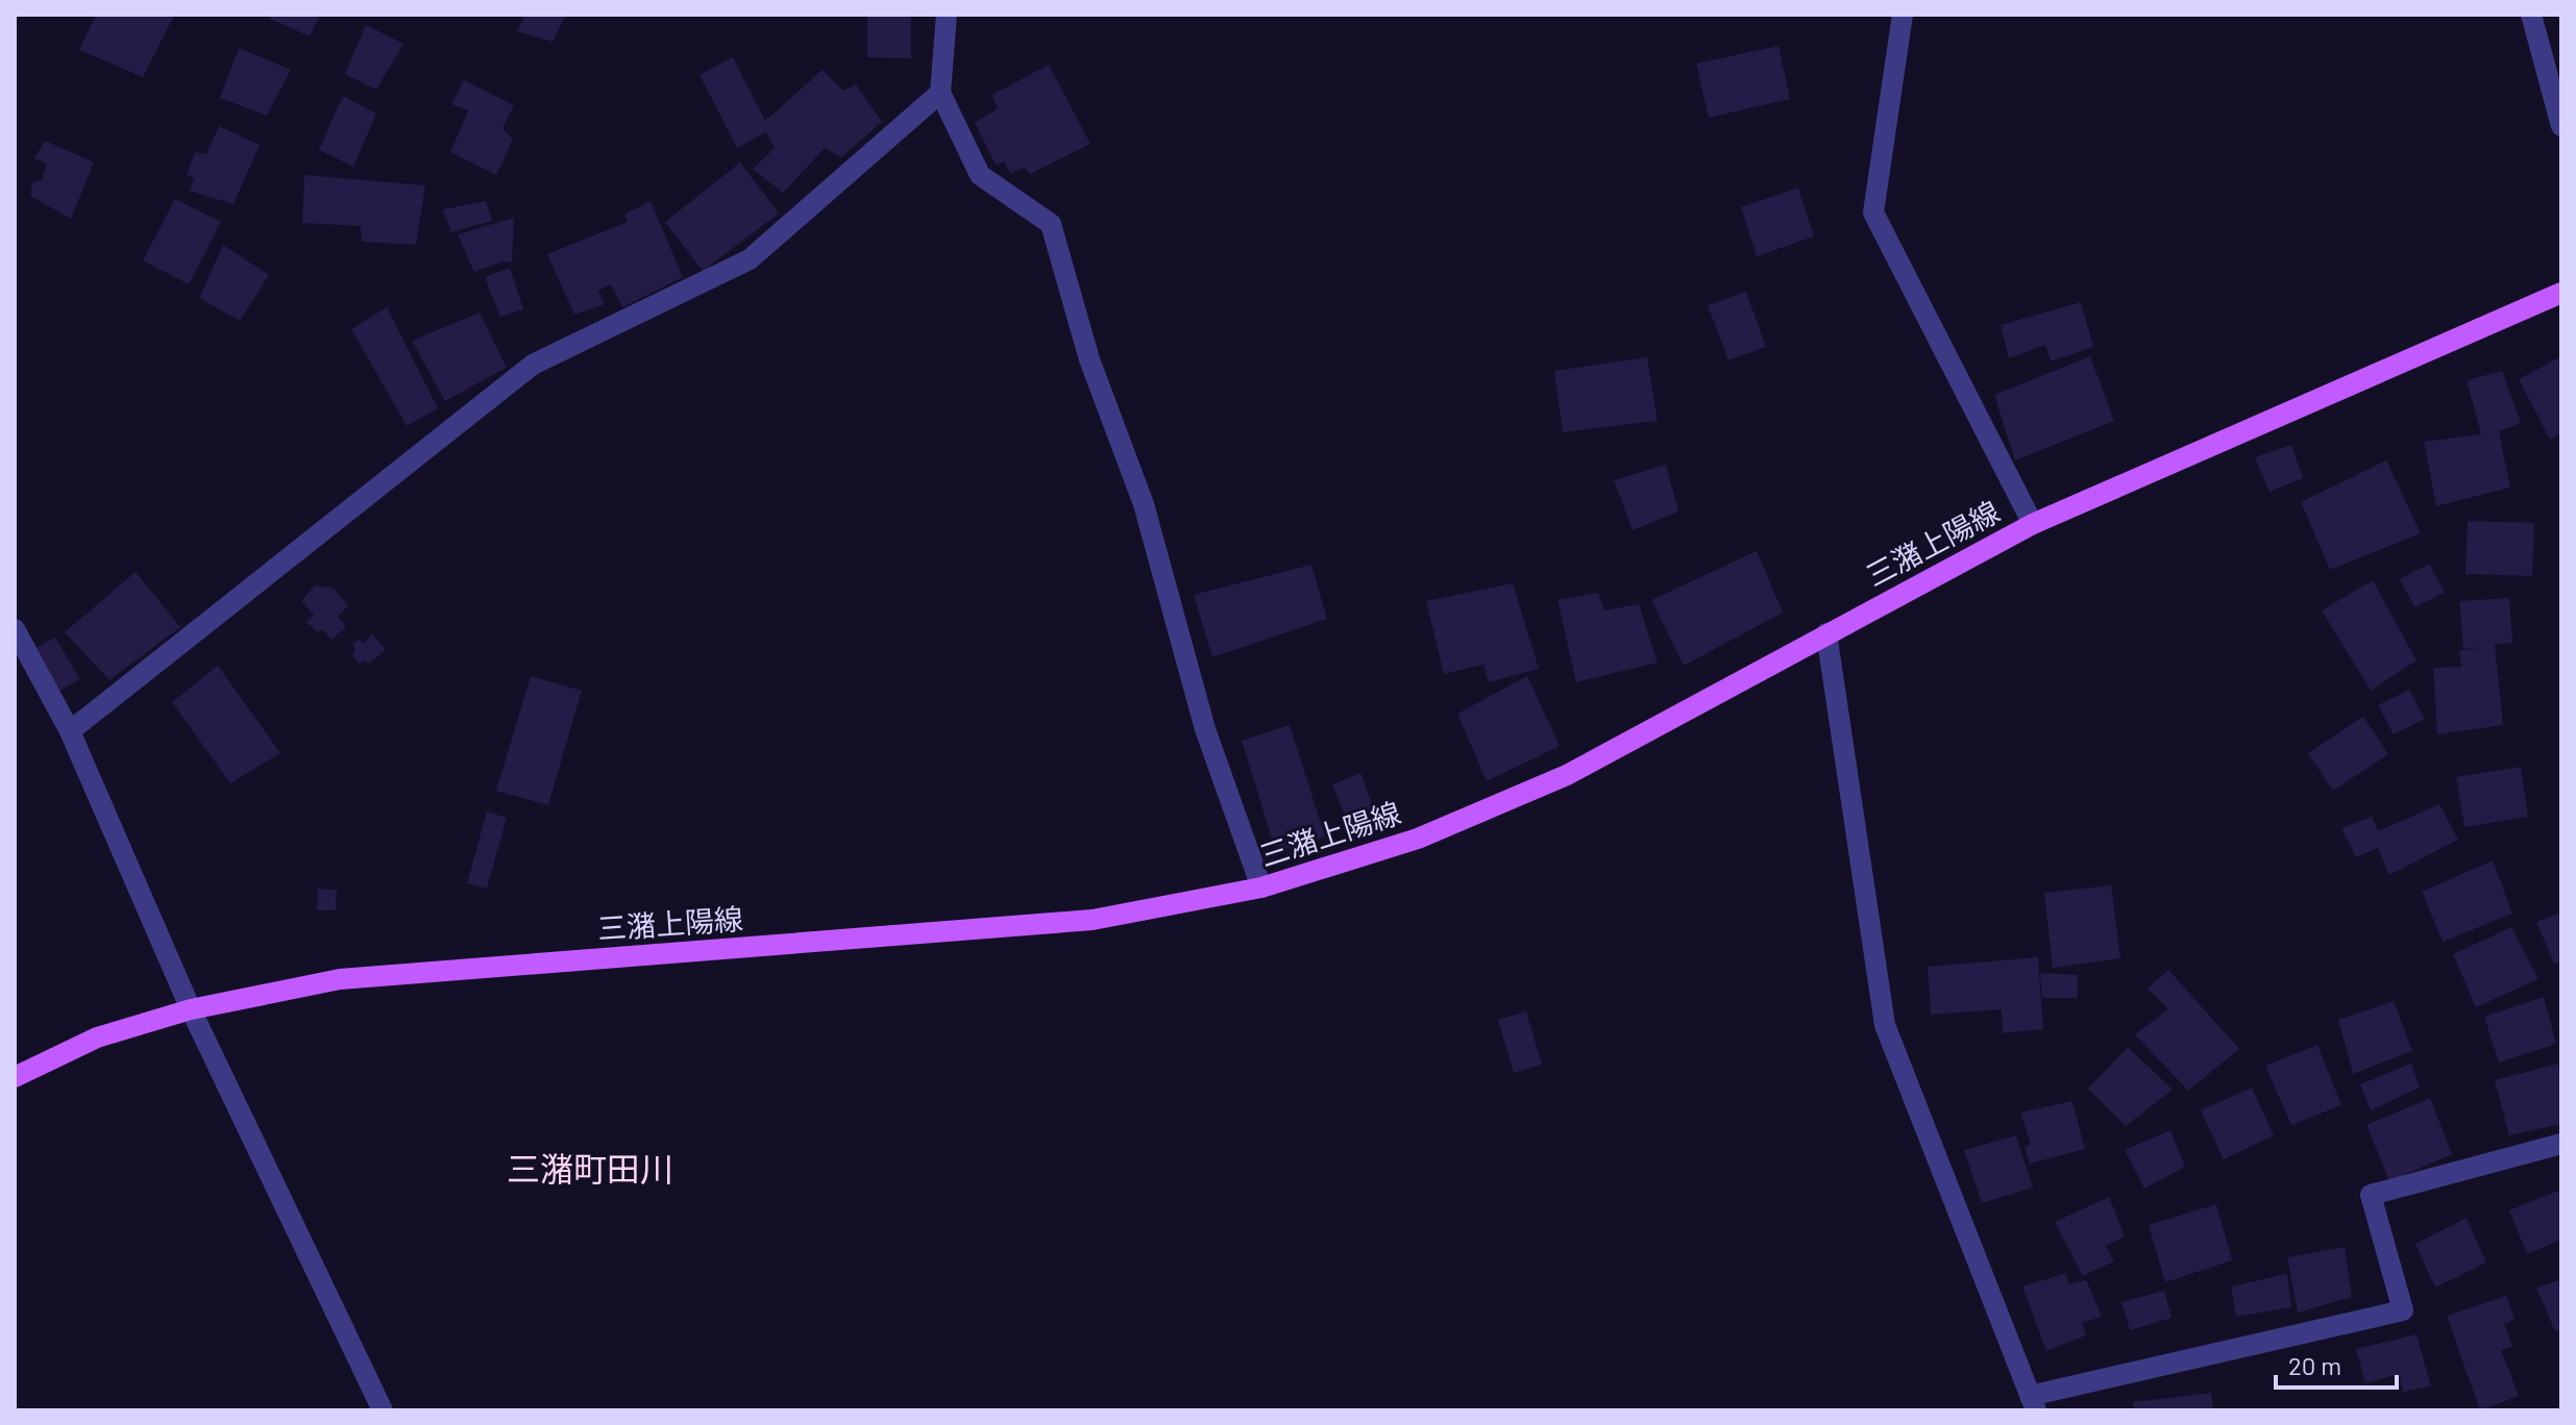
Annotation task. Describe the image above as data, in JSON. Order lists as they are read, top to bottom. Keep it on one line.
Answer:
{"streets":{"main road":["三潴上陽線"]},"districts":["三潴町田川"],"scale_bar":"20 m"}
